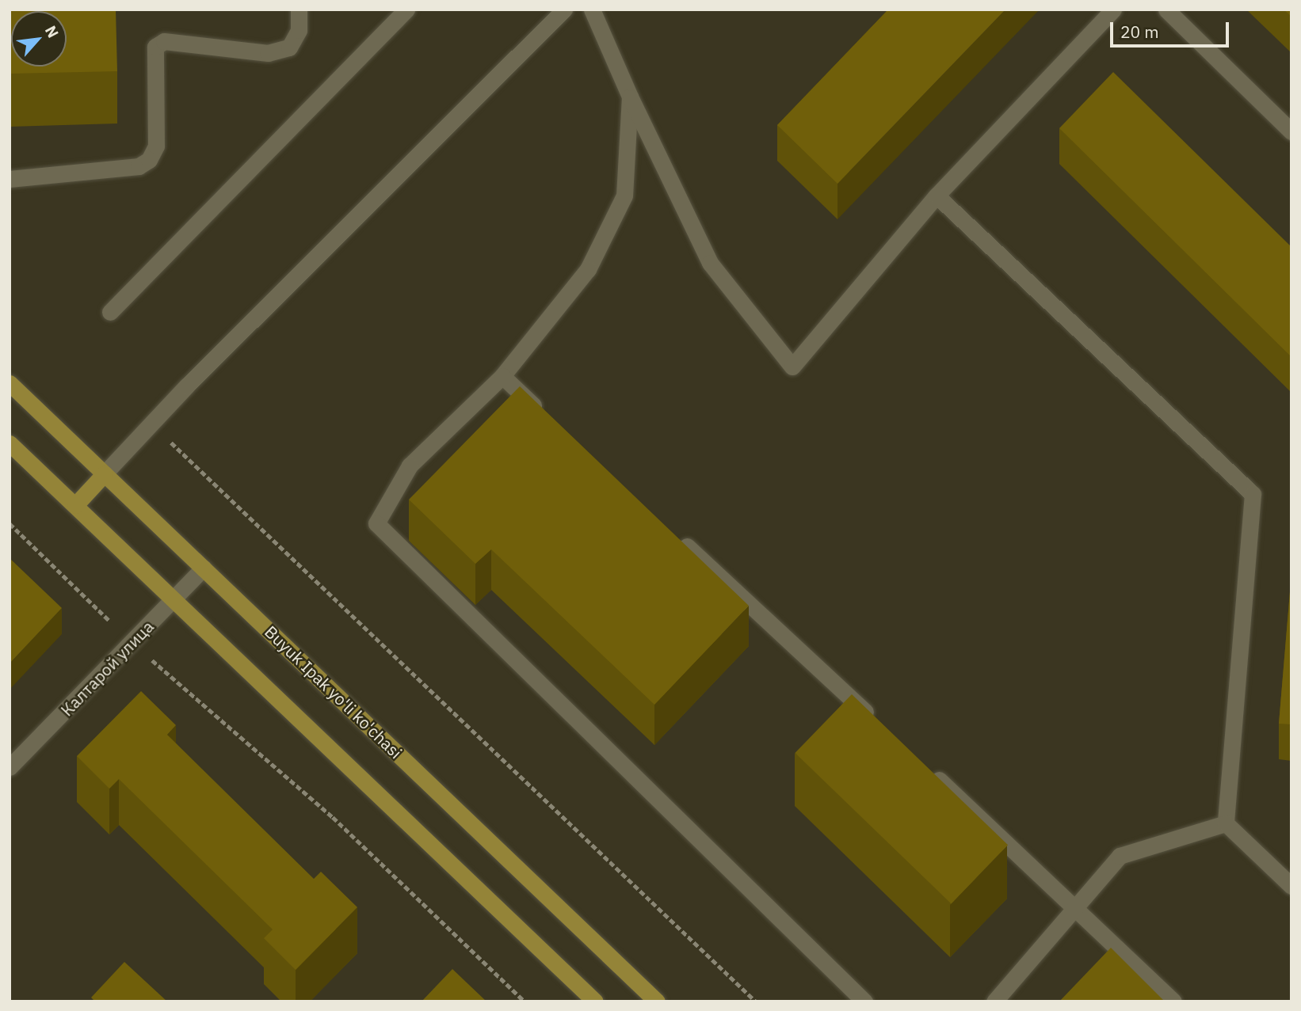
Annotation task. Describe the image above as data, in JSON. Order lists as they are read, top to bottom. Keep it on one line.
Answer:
{"streets":{"main road":["Buyuk Ipak yo'li ko'chasi"],"street":["Калтарой улица"]},"crossings":[["Калтарой улица","Buyuk Ipak yo'li ko'chasi"]],"scale_bar":"20 m","north":"top right"}
